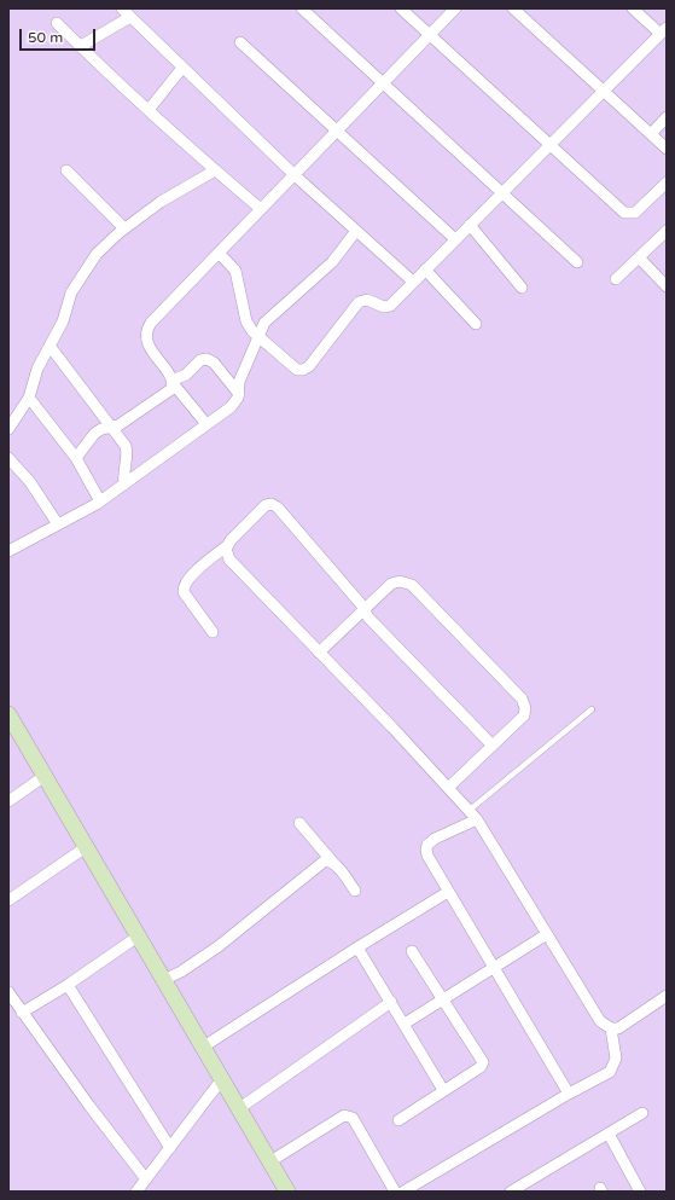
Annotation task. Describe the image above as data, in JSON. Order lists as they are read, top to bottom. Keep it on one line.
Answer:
{"scale_bar":"50 m"}
